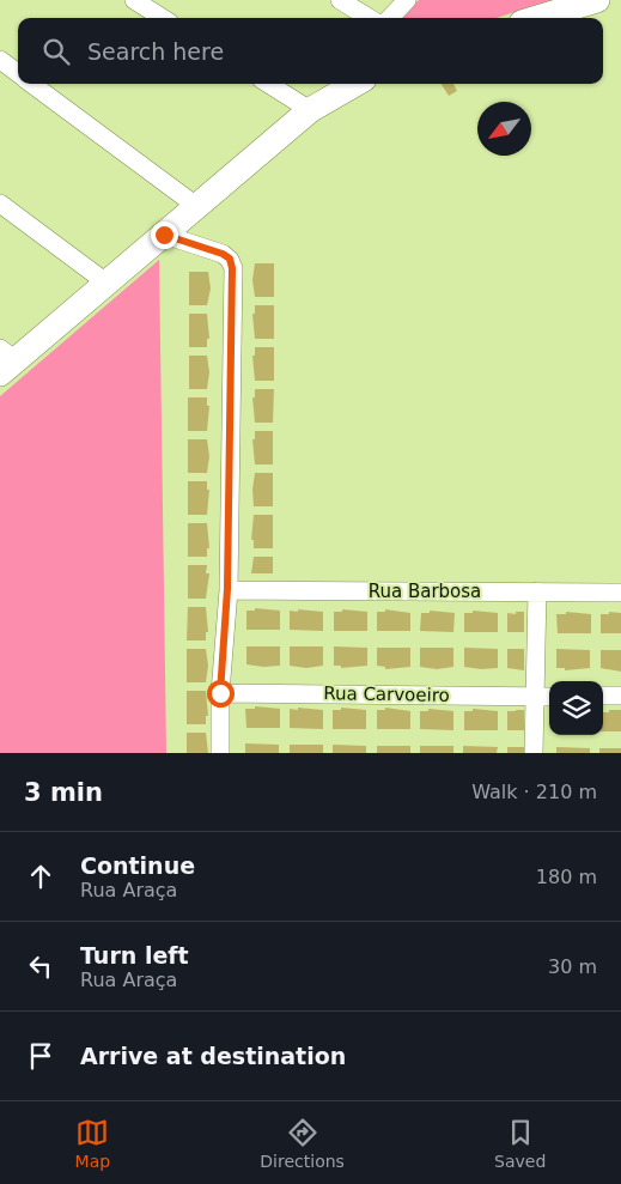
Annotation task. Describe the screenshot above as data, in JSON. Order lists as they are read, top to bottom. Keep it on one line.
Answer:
{"streets":{"street":["Rua Barbosa","Rua Carvoeiro"]},"north":"bottom left","page":{"search":"Search here","heading":["3 min","Walk · 210 m"],"list":[["Continue","Rua Araça","180 m"],["Turn left","Rua Araça","30 m"],"Arrive at destination"],"nav":["Map","Directions","Saved"]}}
